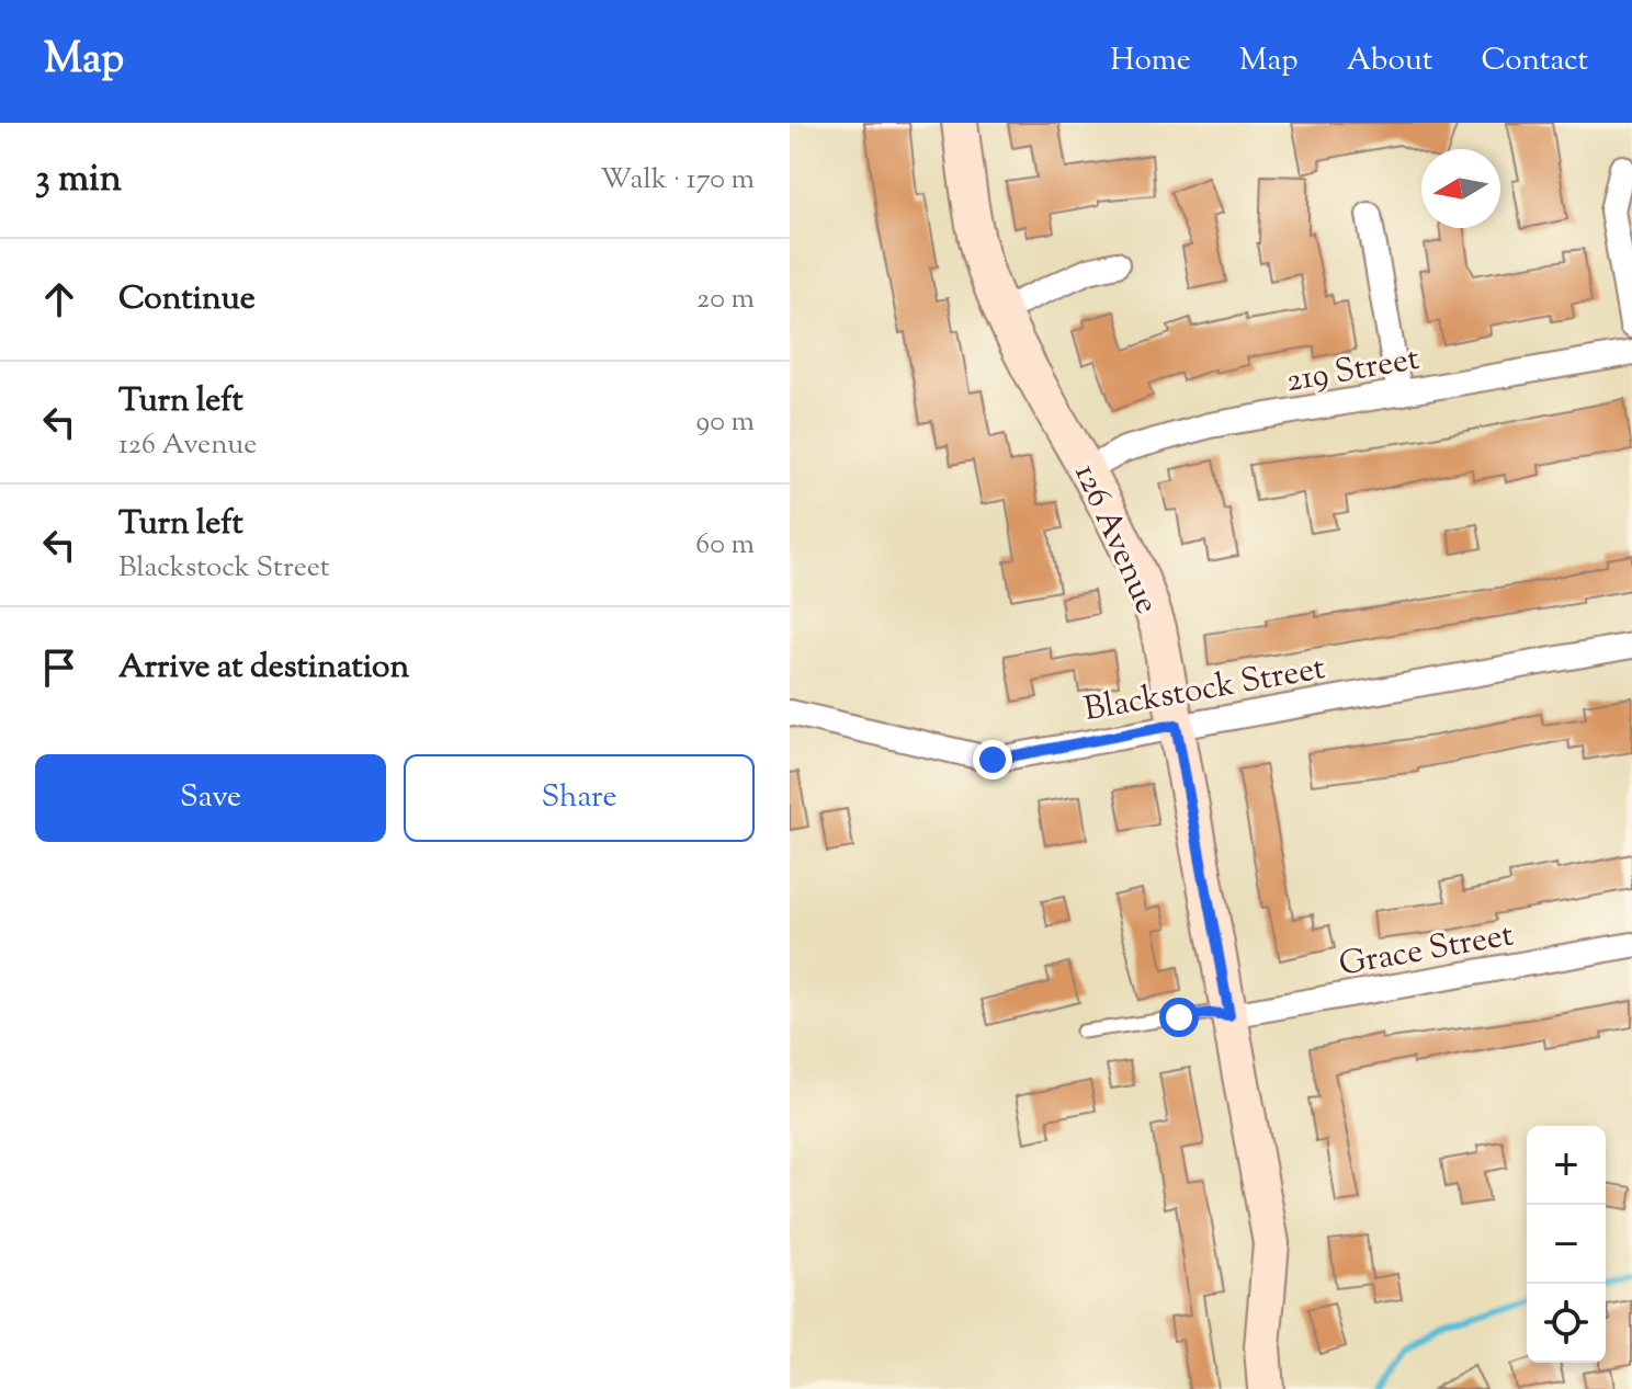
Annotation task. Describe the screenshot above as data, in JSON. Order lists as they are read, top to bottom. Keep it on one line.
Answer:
{"streets":{"street":["219 Street","126 Avenue","Blackstock Street","Grace Street"]},"crossings":[["219 Street","126 Avenue"],["126 Avenue","Blackstock Street"],["126 Avenue","Grace Street"]],"north":"left","page":{"header":"Map","nav":["Home","Map","About","Contact"],"heading":["3 min","Walk · 170 m"],"list":[["Continue","20 m"],["Turn left","126 Avenue","90 m"],["Turn left","Blackstock Street","60 m"],"Arrive at destination"],"buttons":["Save","Share"],"map_buttons":["+","−"]}}
